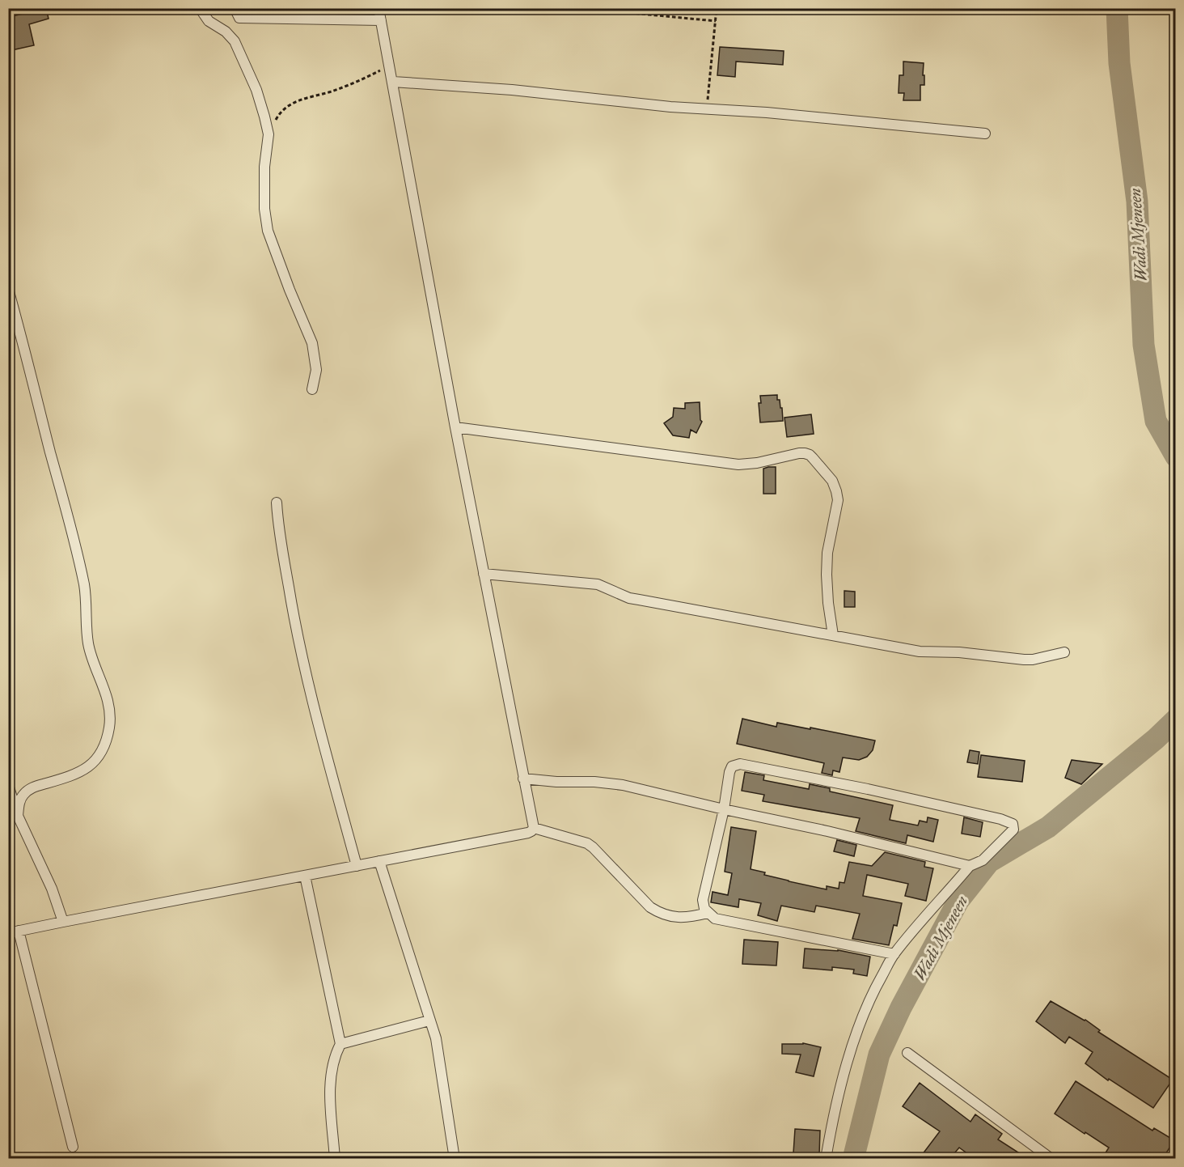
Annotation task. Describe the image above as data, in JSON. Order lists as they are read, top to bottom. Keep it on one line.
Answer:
{"water":["Wadi Mjeneen"]}
